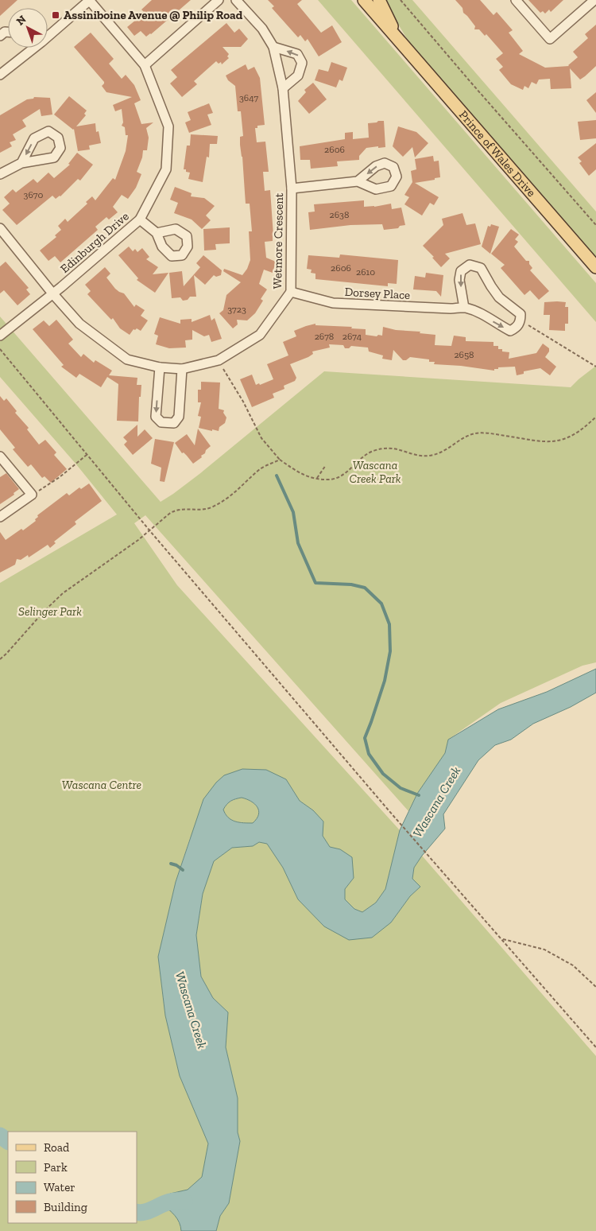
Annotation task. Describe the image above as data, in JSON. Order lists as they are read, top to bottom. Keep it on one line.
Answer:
{"streets":{"main road":["Prince of Wales Drive"],"street":["Wetmore Crescent","Edinburgh Drive","Dorsey Place"]},"crossings":[["Wetmore Crescent","Edinburgh Drive"],["Wetmore Crescent","Dorsey Place"]],"water":["Wascana Creek"],"parks":["Wascana Creek Park","Selinger Park","Wascana Centre"],"places":{"transit":["Assiniboine Avenue @ Philip Road"]},"house_numbers":["3647","2606","3670","2638","2606","2610","3723","2678","2674","2658"],"legend":["Road","Park","Water","Building"],"north":"top left"}
